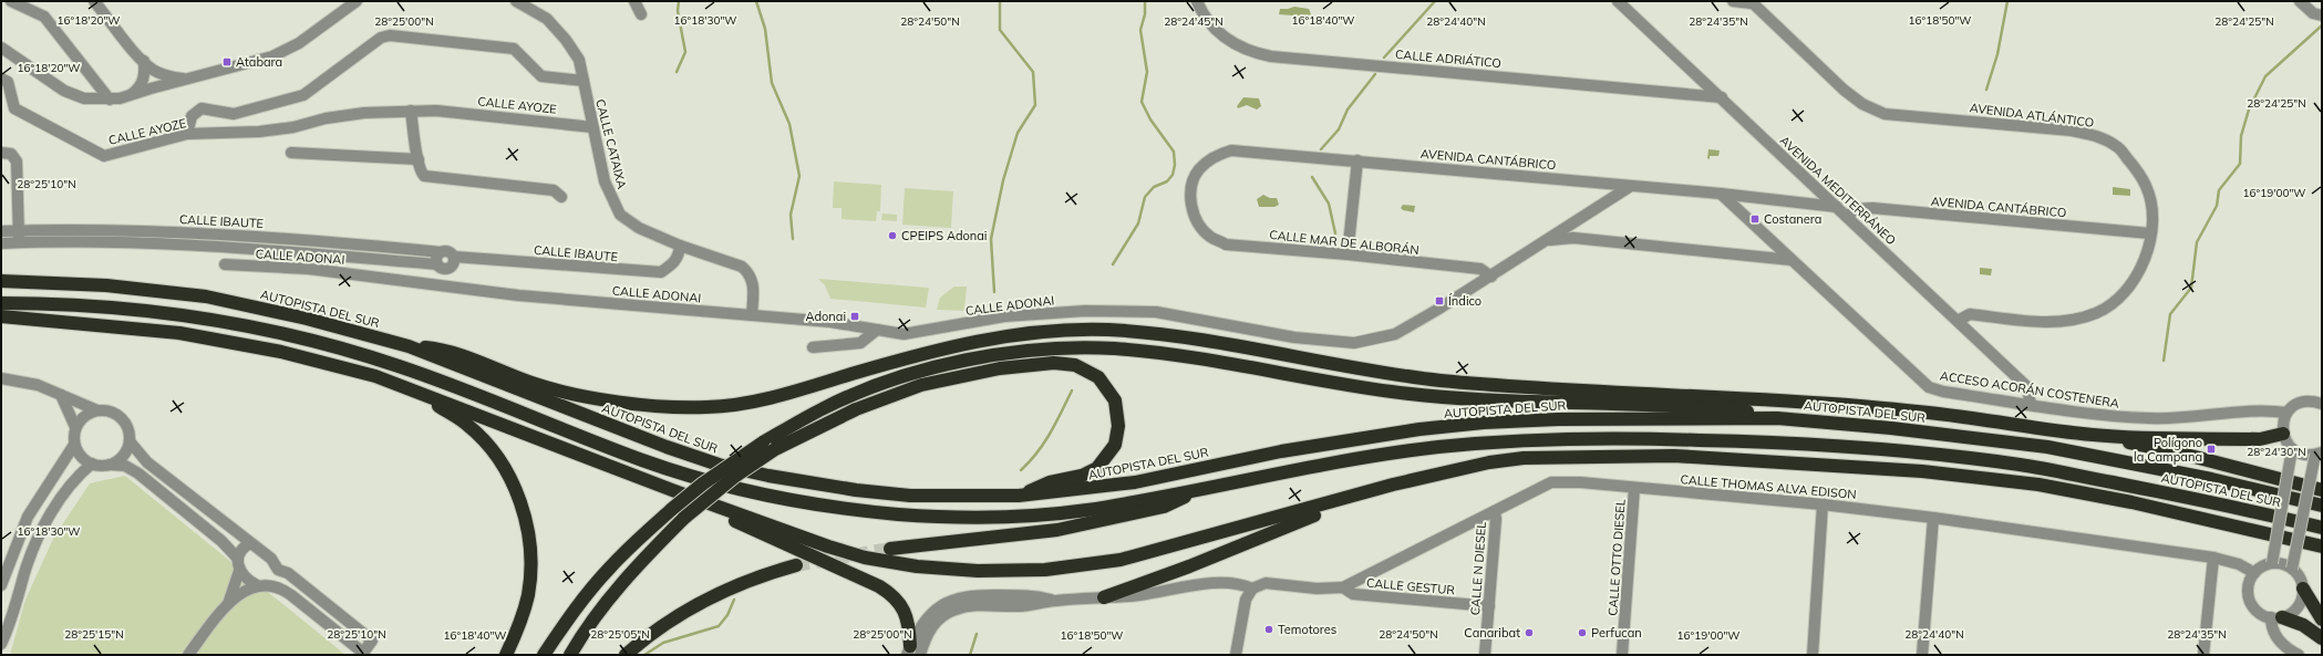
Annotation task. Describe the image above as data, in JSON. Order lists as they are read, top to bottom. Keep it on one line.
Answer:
{"streets":{"highway":["AUTOPISTA DEL SUR"],"street":["CALLE ADRIÁTICO","CALLE AYOZE","AVENIDA ATLÁNTICO","CALLE CATAIXA","AVENIDA CANTÁBRICO","AVENIDA MEDITERRÁNEO","CALLE IBAUTE","CALLE MAR DE ALBORÁN","CALLE ADONAI","ACCESO ACORÁN COSTENERA","CALLE THOMAS ALVA EDISON","CALLE OTTO DIESEL","CALLE N DIESEL","CALLE GESTUR"]},"crossings":[["CALLE ADRIÁTICO","AVENIDA MEDITERRÁNEO"],["CALLE AYOZE","CALLE CATAIXA"],["AVENIDA ATLÁNTICO","AVENIDA CANTÁBRICO"],["AVENIDA ATLÁNTICO","AVENIDA MEDITERRÁNEO"],["CALLE CATAIXA","CALLE IBAUTE"],["CALLE CATAIXA","CALLE ADONAI"],["AVENIDA CANTÁBRICO","AVENIDA MEDITERRÁNEO"],["AVENIDA CANTÁBRICO","CALLE MAR DE ALBORÁN"],["AVENIDA CANTÁBRICO","CALLE ADONAI"],["AVENIDA CANTÁBRICO","ACCESO ACORÁN COSTENERA"],["AVENIDA MEDITERRÁNEO","ACCESO ACORÁN COSTENERA"],["CALLE MAR DE ALBORÁN","CALLE ADONAI"],["CALLE THOMAS ALVA EDISON","CALLE OTTO DIESEL"],["CALLE THOMAS ALVA EDISON","CALLE N DIESEL"],["CALLE THOMAS ALVA EDISON","CALLE GESTUR"],["CALLE N DIESEL","CALLE GESTUR"]],"places":{"transit":["Atabara","Costanera","Índico","Adonai","Polígono la Campana"],"other":["CPEIPS Adonai","Temotores","Canaribat","Perfucan"]},"coordinates":["16°18'20\"W","16°18'30\"W","16°18'40\"W","16°18'50\"W","28°25'00\"N","28°24'50\"N","28°24'45\"N","28°24'40\"N","28°24'35\"N","28°24'25\"N","28°25'10\"N","16°19'00\"W","28°24'30\"N","28°25'15\"N","28°25'05\"N"]}
